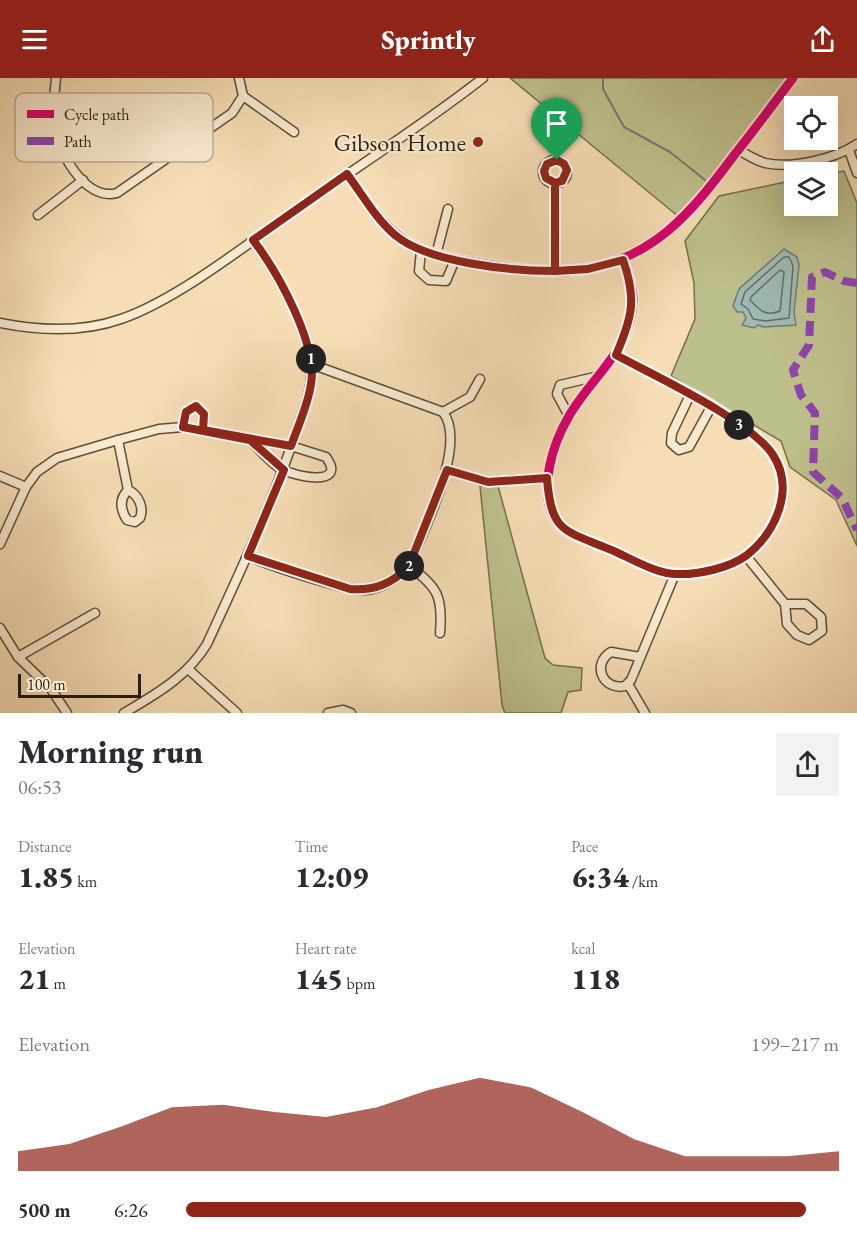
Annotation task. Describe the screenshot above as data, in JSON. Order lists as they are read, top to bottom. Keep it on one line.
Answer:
{"places":["Gibson Home"],"legend":["Cycle path","Path"],"scale_bar":"100 m","page":{"header":"Sprintly","pins":["1","3","2"],"scale":"100 m","heading":["Morning run","06:53"],"stats":[["Distance","1.85 km"],["Time","12:09"],["Pace","6:34 /km"],["Elevation","21 m"],["Heart rate","145 bpm"],["kcal","118"]],"chart":["Elevation","199–217 m"],"list":[{"name":"500 m","note":"6:26"}]}}
